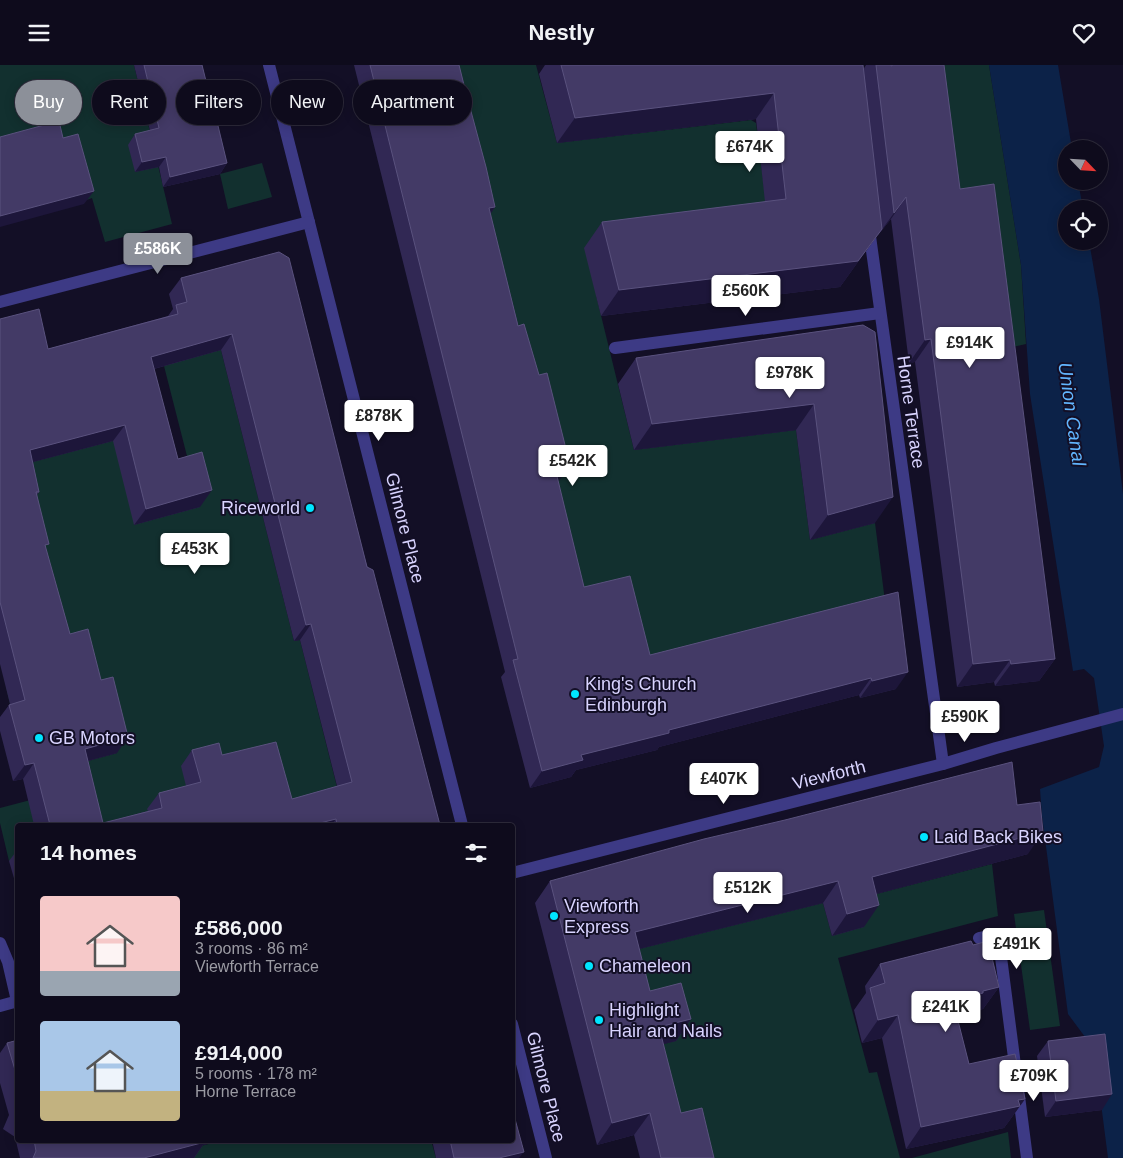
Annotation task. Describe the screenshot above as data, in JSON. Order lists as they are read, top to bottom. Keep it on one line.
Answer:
{"streets":{"street":["Horne Terrace","Gilmore Place","Viewforth"]},"crossings":[["Horne Terrace","Viewforth"]],"water":["Union Canal"],"places":["Riceworld","King's Church Edinburgh","GB Motors","Laid Back Bikes","Viewforth Express","Chameleon","Highlight Hair and Nails"],"north":"bottom right","page":{"header":"Nestly","chip":["Buy","Rent","Filters","New","Apartment"],"price":["£674K","£586K","£560K","£914K","£978K","£878K","£542K","£453K","£590K","£407K","£512K","£491K","£241K","£709K"],"heading":"14 homes","list":[{"name":"£586,000","note":"3 rooms · 86 m² · Viewforth Terrace"},{"name":"£914,000","note":"5 rooms · 178 m² · Horne Terrace"}]}}
